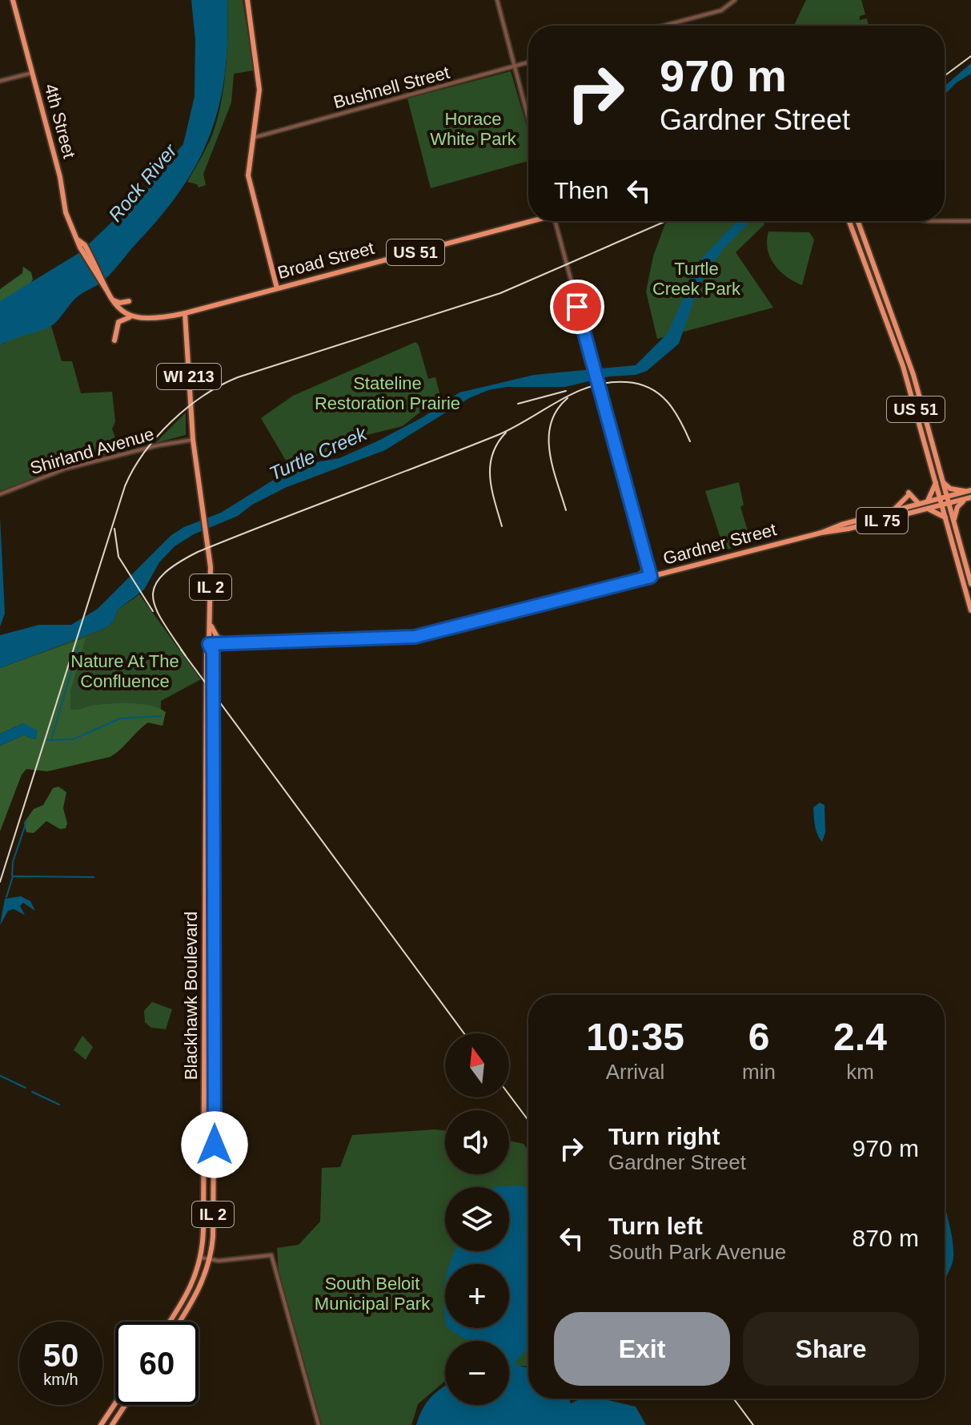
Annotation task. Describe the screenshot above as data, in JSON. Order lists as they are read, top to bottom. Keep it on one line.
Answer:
{"streets":{"main road":["4th Street","US 51","Broad Street","WI 213","IL 75","Gardner Street","IL 2","Blackhawk Boulevard"],"street":["Bushnell Street","Shirland Avenue"]},"crossings":[["US 51","Gardner Street"],["Broad Street","WI 213"],["WI 213","Shirland Avenue"],["WI 213","Blackhawk Boulevard"],["Gardner Street","Blackhawk Boulevard"]],"water":["Rock River","Turtle Creek"],"parks":["Horace White Park","Turtle Creek Park","Stateline Restoration Prairie","Nature At The Confluence","South Beloit Municipal Park"],"north":"top","page":{"turn":["970 m","Gardner Street"],"then":"Then","eta":["10:35","Arrival","6","min","2.4","km"],"map_buttons":["+","−"],"list":[{"name":"Turn right","note":"Gardner Street","value":"970 m"},{"name":"Turn left","note":"South Park Avenue","value":"870 m"}],"buttons":["Exit","Share"],"speed":"50 km/h","limit":"60"}}
